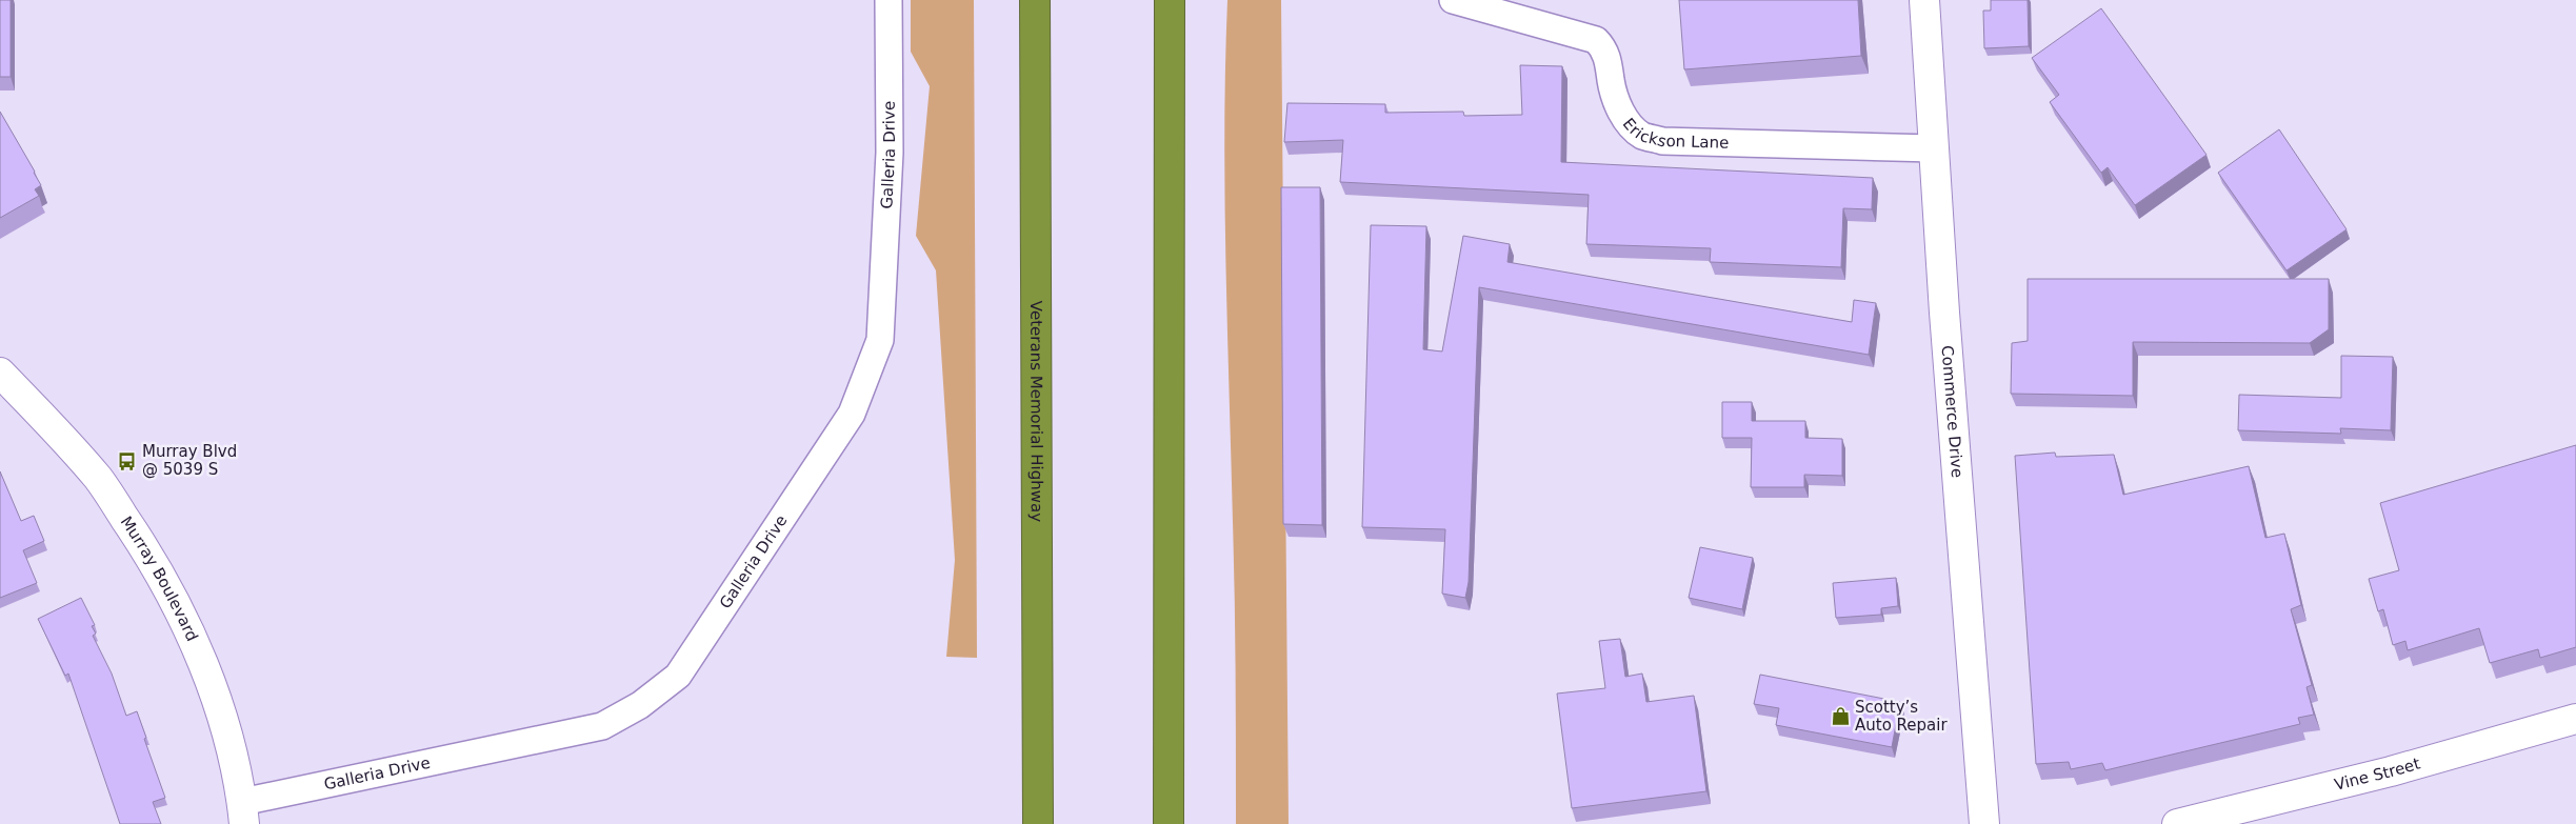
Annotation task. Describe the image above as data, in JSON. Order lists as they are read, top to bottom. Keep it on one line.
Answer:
{"streets":{"highway":["Veterans Memorial Highway"],"street":["Erickson Lane","Galleria Drive","Commerce Drive","Murray Boulevard","Vine Street"]},"crossings":[["Erickson Lane","Commerce Drive"],["Galleria Drive","Murray Boulevard"]],"places":{"bus stop":["Murray Blvd @ 5039 S"],"shop":["Scotty’s Auto Repair"]}}
